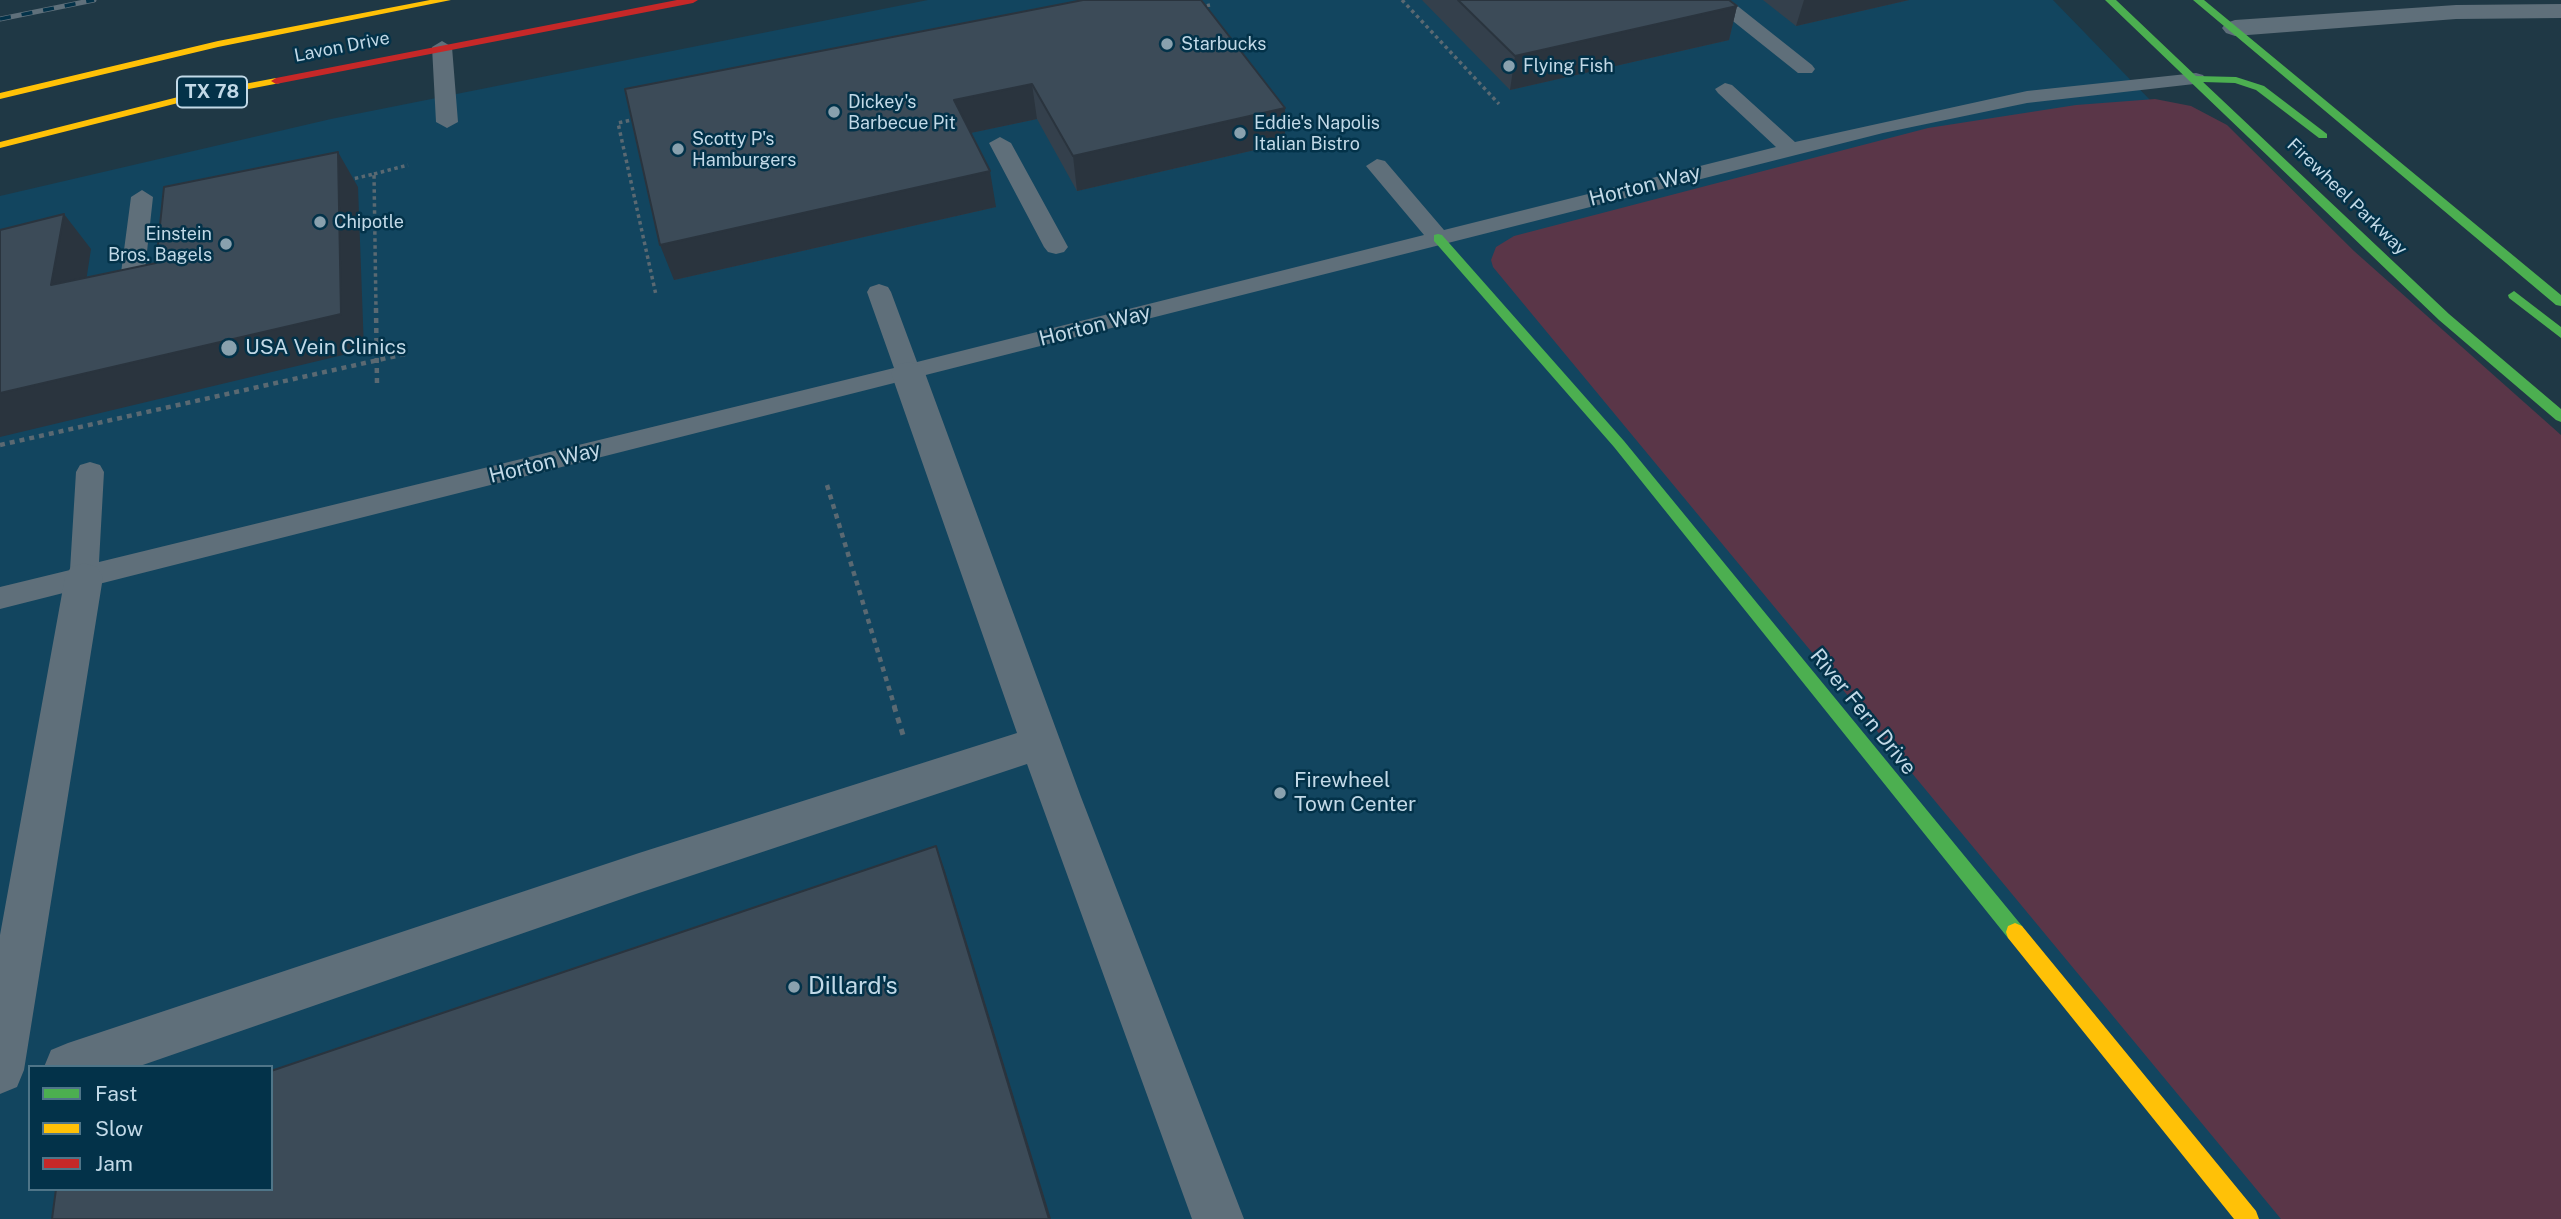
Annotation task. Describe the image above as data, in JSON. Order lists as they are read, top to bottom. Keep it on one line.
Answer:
{"streets":{"main road":["Lavon Drive","TX 78","Firewheel Parkway","River Fern Drive"],"lane":["Horton Way"]},"crossings":[["Horton Way","Firewheel Parkway"],["Horton Way","River Fern Drive"]],"places":["Starbucks","Flying Fish","Dickey's Barbecue Pit","Eddie's Napolis Italian Bistro","Scotty P's Hamburgers","Chipotle","Einstein Bros. Bagels","USA Vein Clinics","Firewheel Town Center","Dillard's"],"legend":["Fast","Slow","Jam"]}
